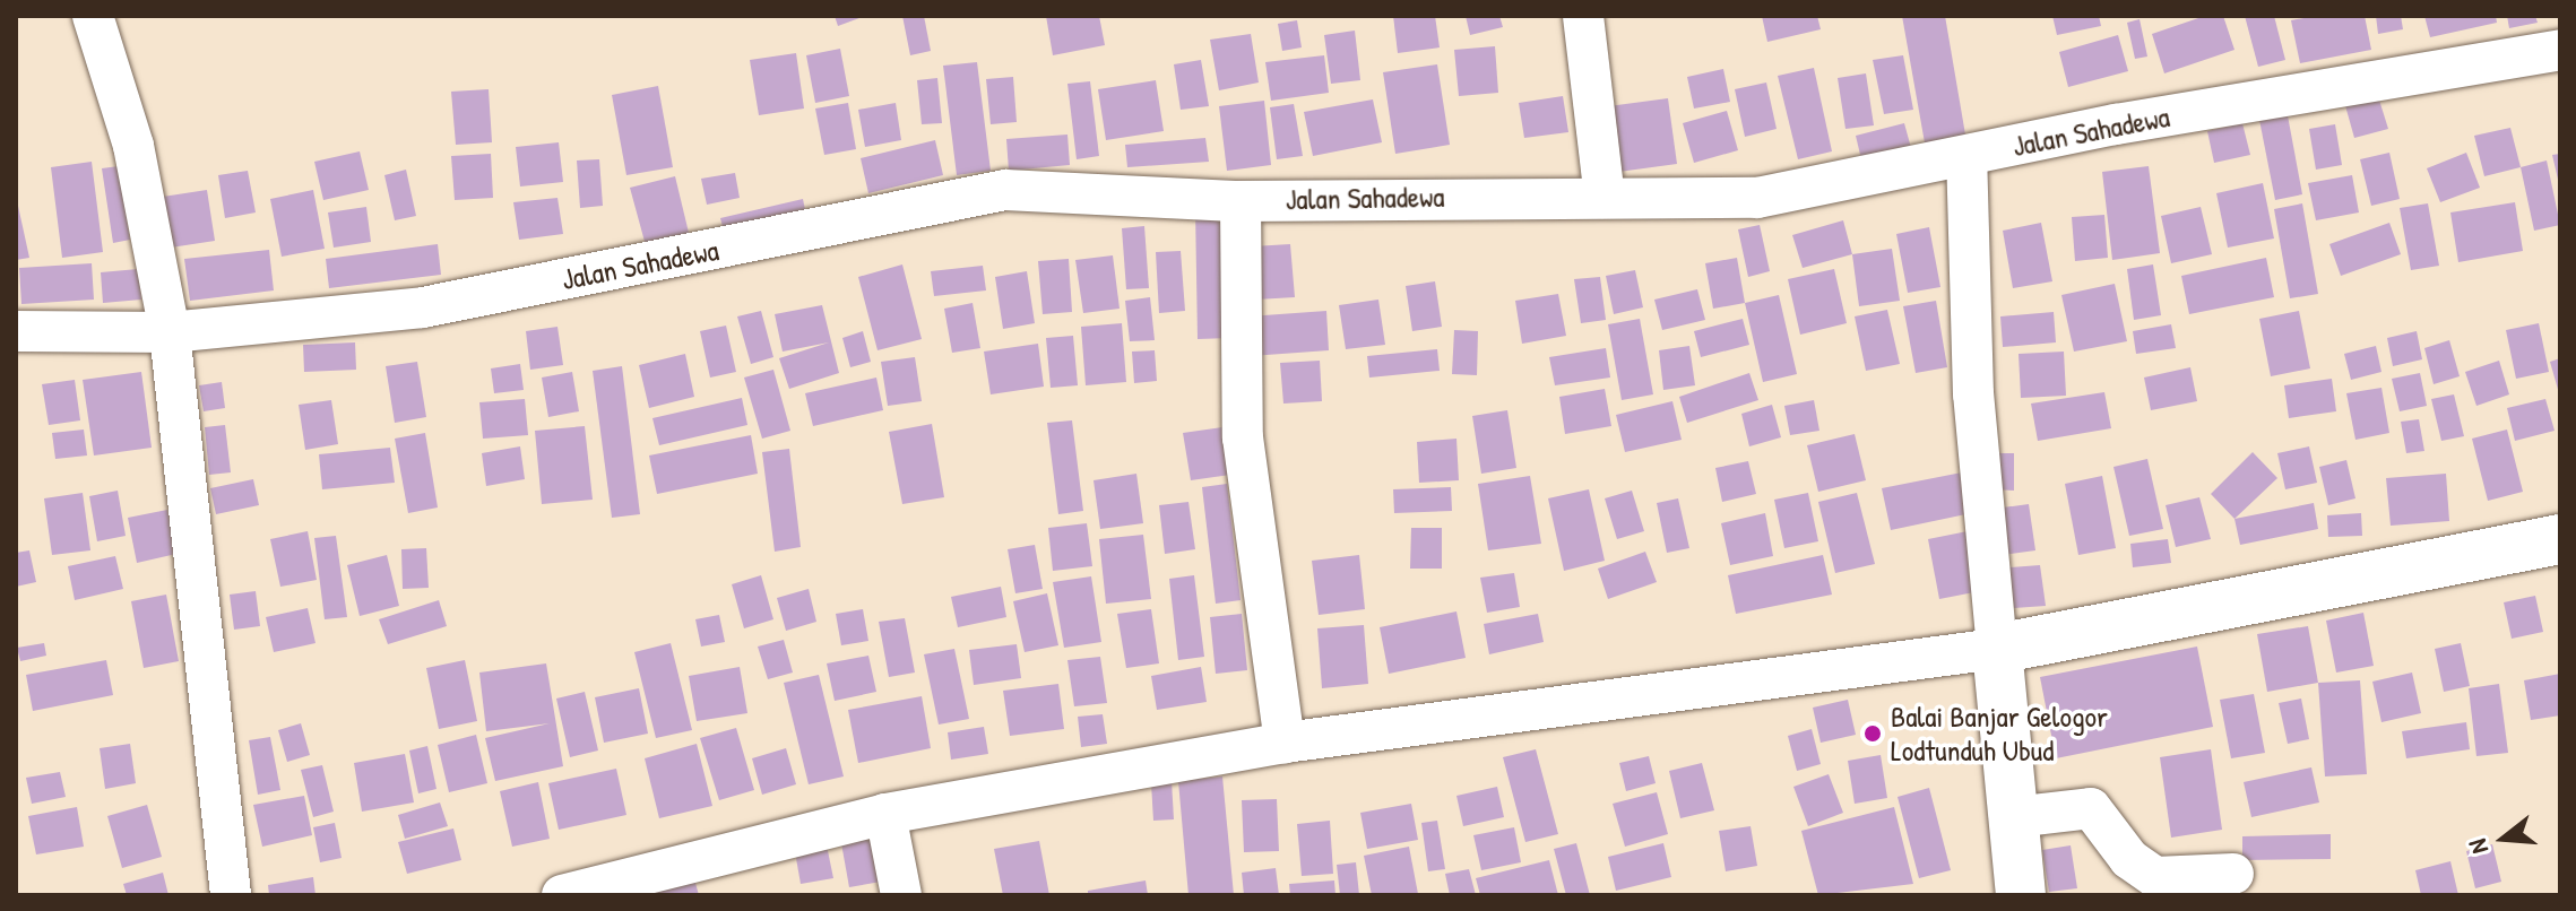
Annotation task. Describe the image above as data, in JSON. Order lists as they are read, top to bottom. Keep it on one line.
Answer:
{"streets":{"street":["Jalan Sahadewa"]},"places":["Balai Banjar Gelogor Lodtunduh Ubud"],"north":"left"}
